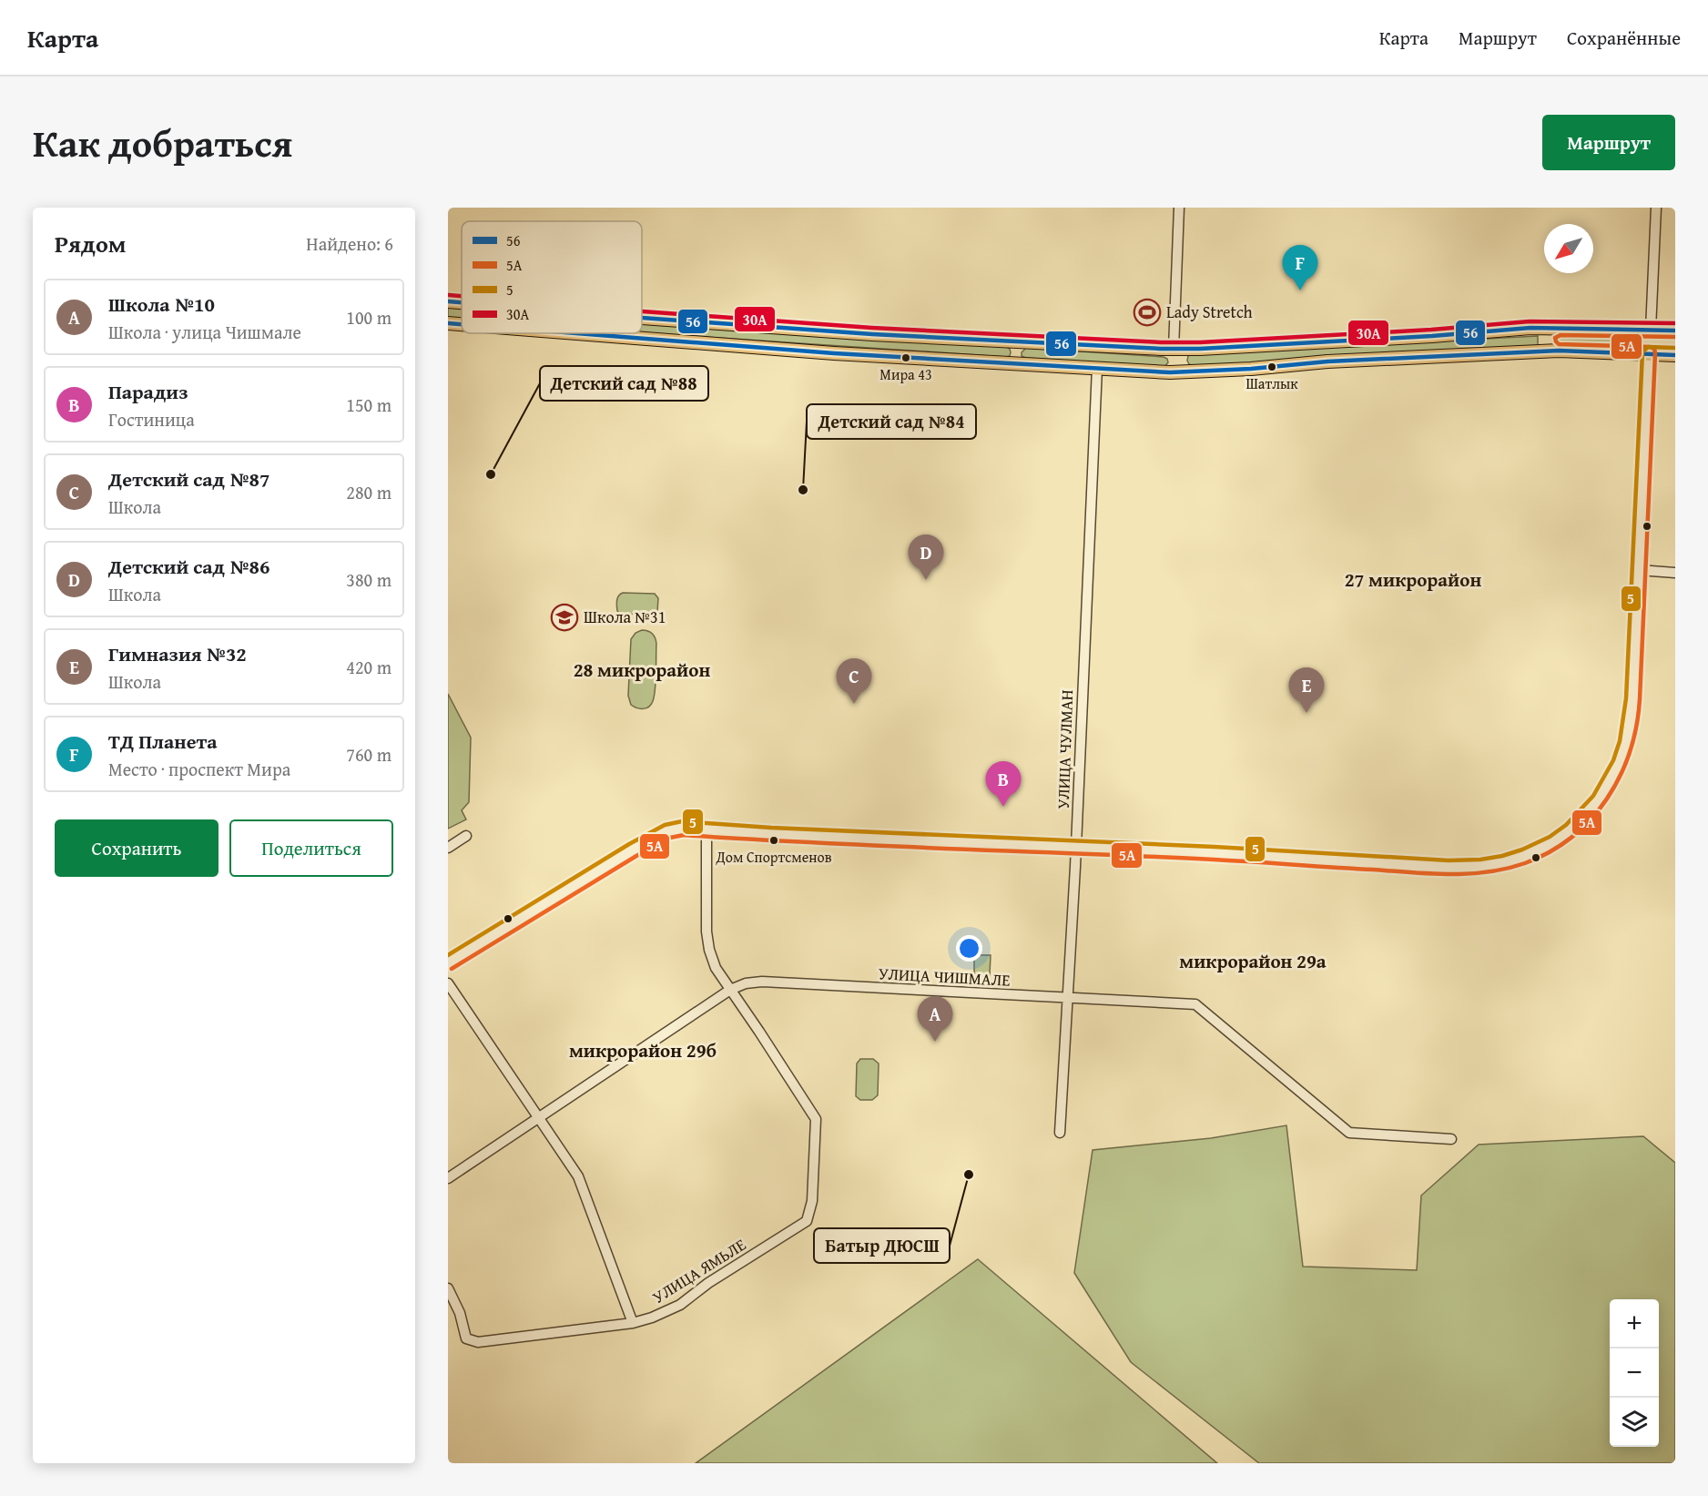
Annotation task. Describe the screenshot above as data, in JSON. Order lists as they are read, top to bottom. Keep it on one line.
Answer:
{"streets":{"street":["УЛИЦА ЧУЛМАН","УЛИЦА ЧИШМАЛЕ","УЛИЦА ЯМЬЛЕ"]},"crossings":[["УЛИЦА ЧУЛМАН","УЛИЦА ЧИШМАЛЕ"],["УЛИЦА ЧИШМАЛЕ","УЛИЦА ЯМЬЛЕ"]],"districts":["27 микрорайон","28 микрорайон","микрорайон 29а","микрорайон 29б"],"places":{"sports":["Lady Stretch"],"other":["Мира 43","Шатлык","Детский сад №88","Детский сад №84","Дом Спортсменов","Батыр ДЮСШ"],"school or university":["Школа №31"]},"lines":["transit line 30А","transit line 56","transit line 5А","transit line 5"],"legend":["56","5А","5","30А"],"north":"bottom left","page":{"header":"Карта","nav":["Карта","Маршрут","Сохранённые"],"title":"Как добраться","buttons":["Маршрут",["Сохранить","Поделиться"]],"heading":["Рядом","Найдено: 6"],"pins":["F","D","C","E","B","A"],"list":[{"mark":"A","name":"Школа №10","note":"Школа · улица Чишмале","value":"100 m"},{"mark":"B","name":"Парадиз","note":"Гостиница","value":"150 m"},{"mark":"C","name":"Детский сад №87","note":"Школа","value":"280 m"},{"mark":"D","name":"Детский сад №86","note":"Школа","value":"380 m"},{"mark":"E","name":"Гимназия №32","note":"Школа","value":"420 m"},{"mark":"F","name":"ТД Планета","note":"Место · проспект Мира","value":"760 m"}],"map_buttons":["+","−"]}}
